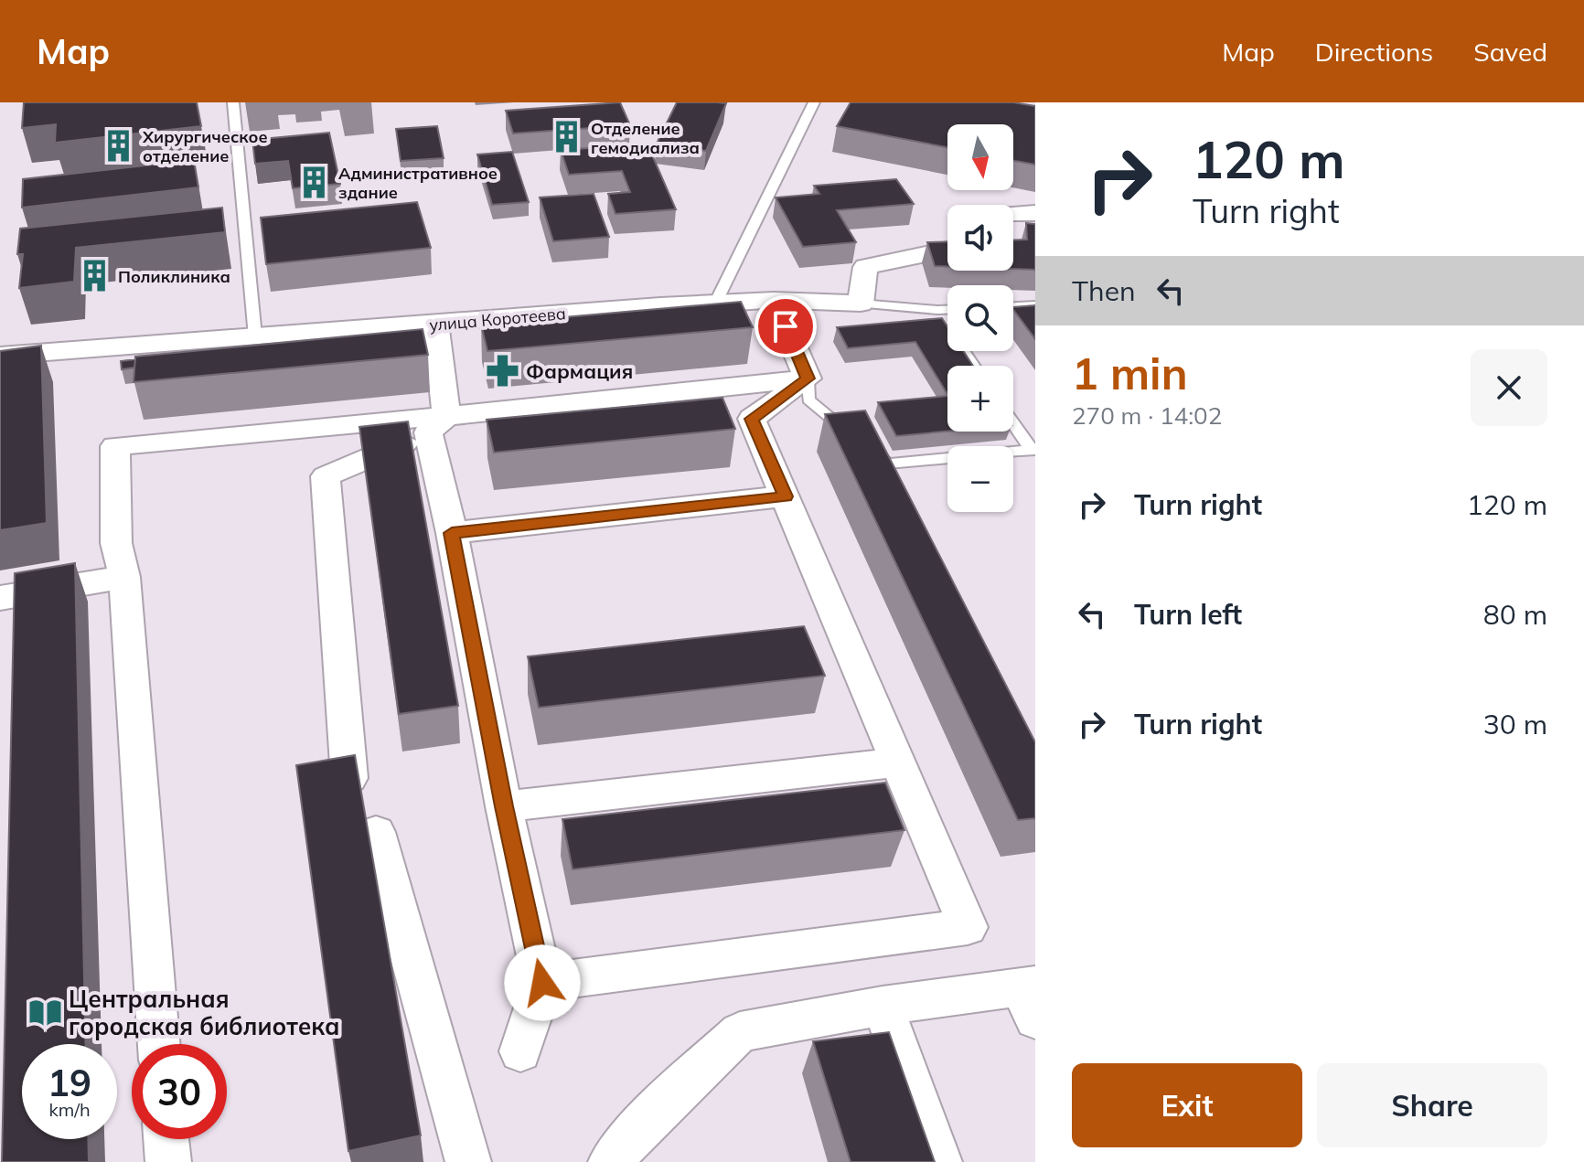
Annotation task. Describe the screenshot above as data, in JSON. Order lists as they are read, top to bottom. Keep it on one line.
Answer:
{"streets":{"street":["улица Коротеева"]},"places":{"building":["Отделение гемодиализа","Хирургическое отделение","Административное здание","Поликлиника"],"pharmacy":["Фармация"],"library":["Центральная городская библиотека"]},"north":"bottom","page":{"header":"Map","nav":["Map","Directions","Saved"],"turn":["120 m","Turn right"],"map_buttons":["+","−"],"then":"Then","heading":["1 min","270 m · 14:02"],"list":[{"name":"Turn right","value":"120 m"},{"name":"Turn left","value":"80 m"},{"name":"Turn right","value":"30 m"}],"speed":"19 km/h","limit":"30","buttons":["Exit","Share"]}}
